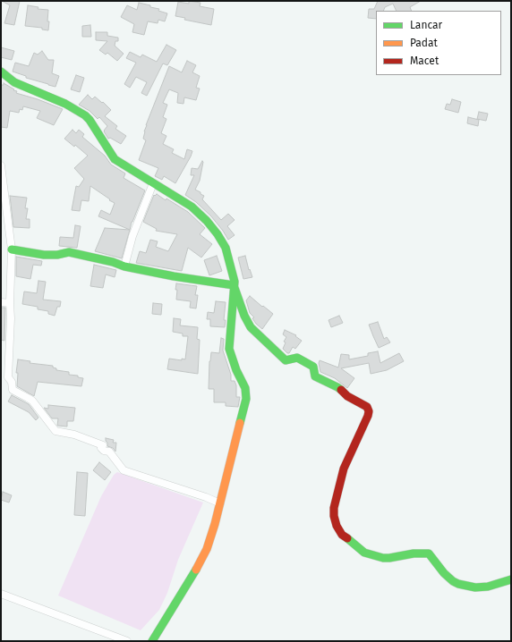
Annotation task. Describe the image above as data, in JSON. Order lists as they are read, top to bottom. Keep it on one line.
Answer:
{"legend":["Lancar","Padat","Macet"]}
